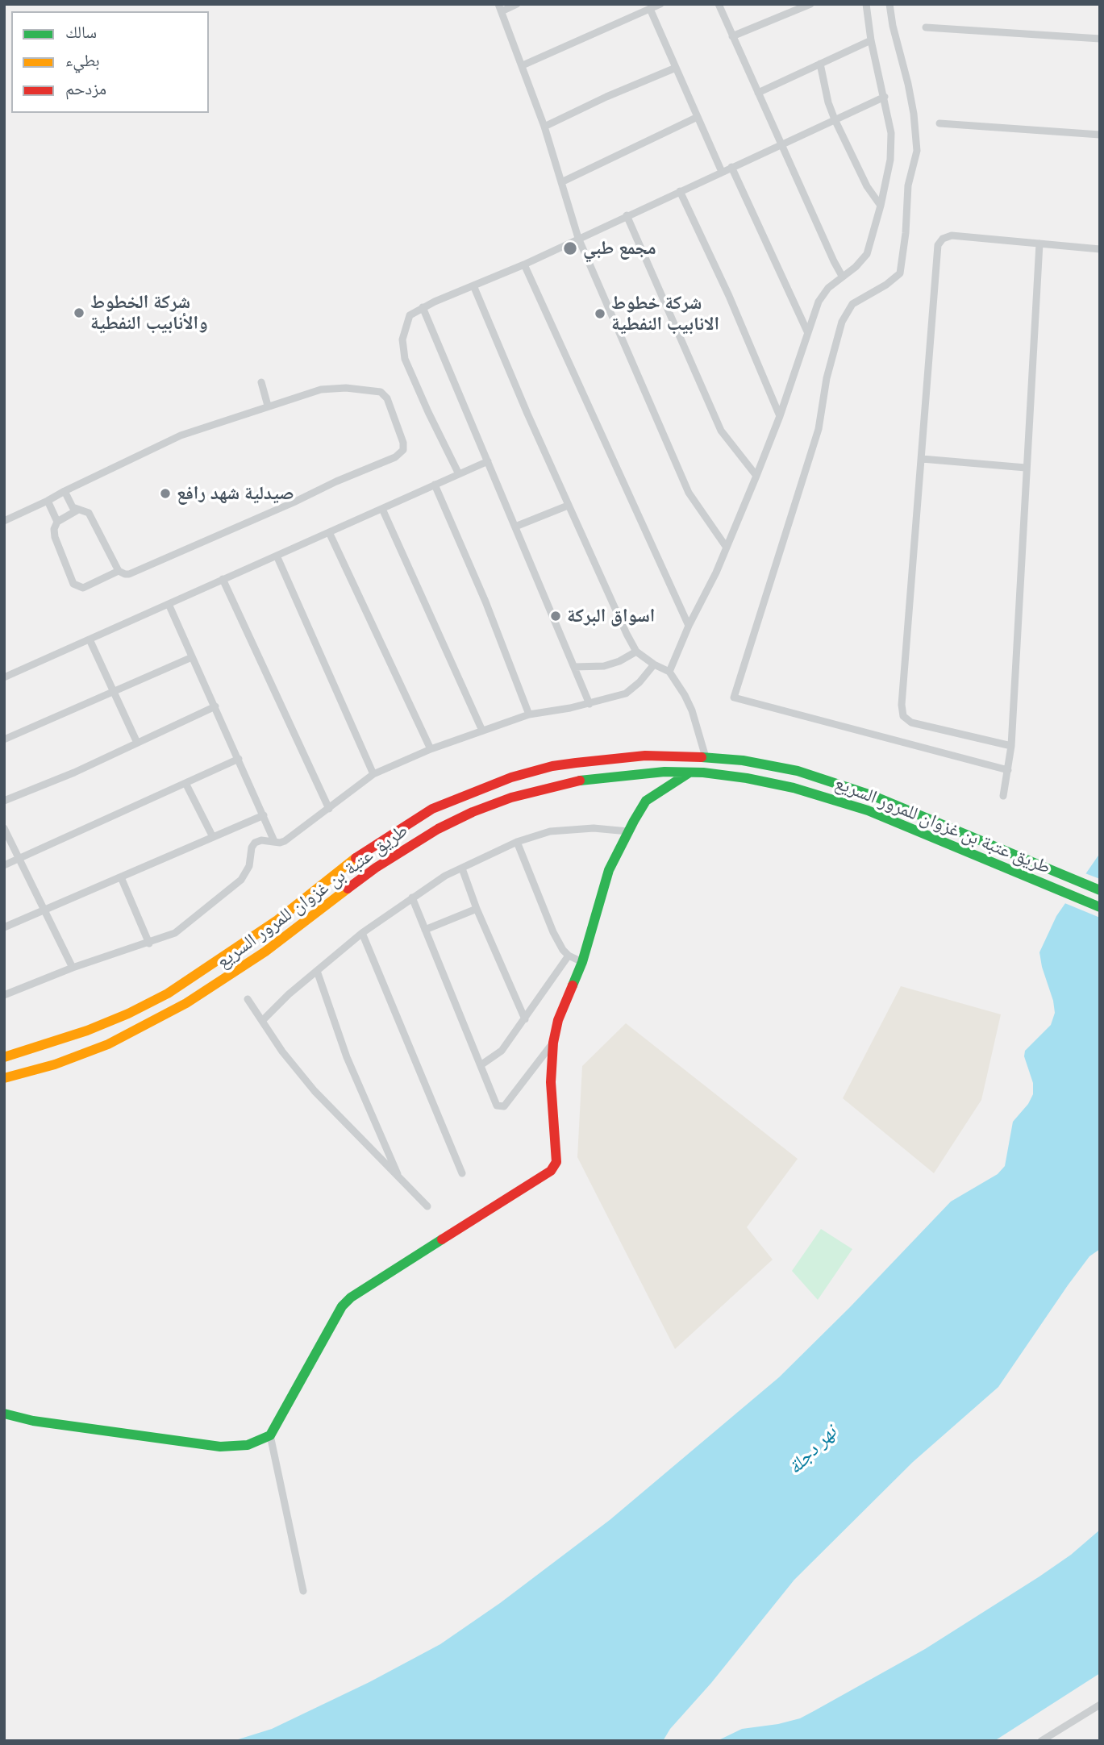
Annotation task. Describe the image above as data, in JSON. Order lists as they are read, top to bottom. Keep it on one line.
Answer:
{"streets":{"main road":["طريق عتبة بن غزوان للمرور السريع"]},"water":["نهر دجلة"],"places":["مجمع طبي","شركة الخطوط والأنابيب النفطية","شركة خطوط الانابيب النفطية","صيدلية شهد رافع","اسواق البركة"],"legend":["سالك","بطيء","مزدحم"]}
